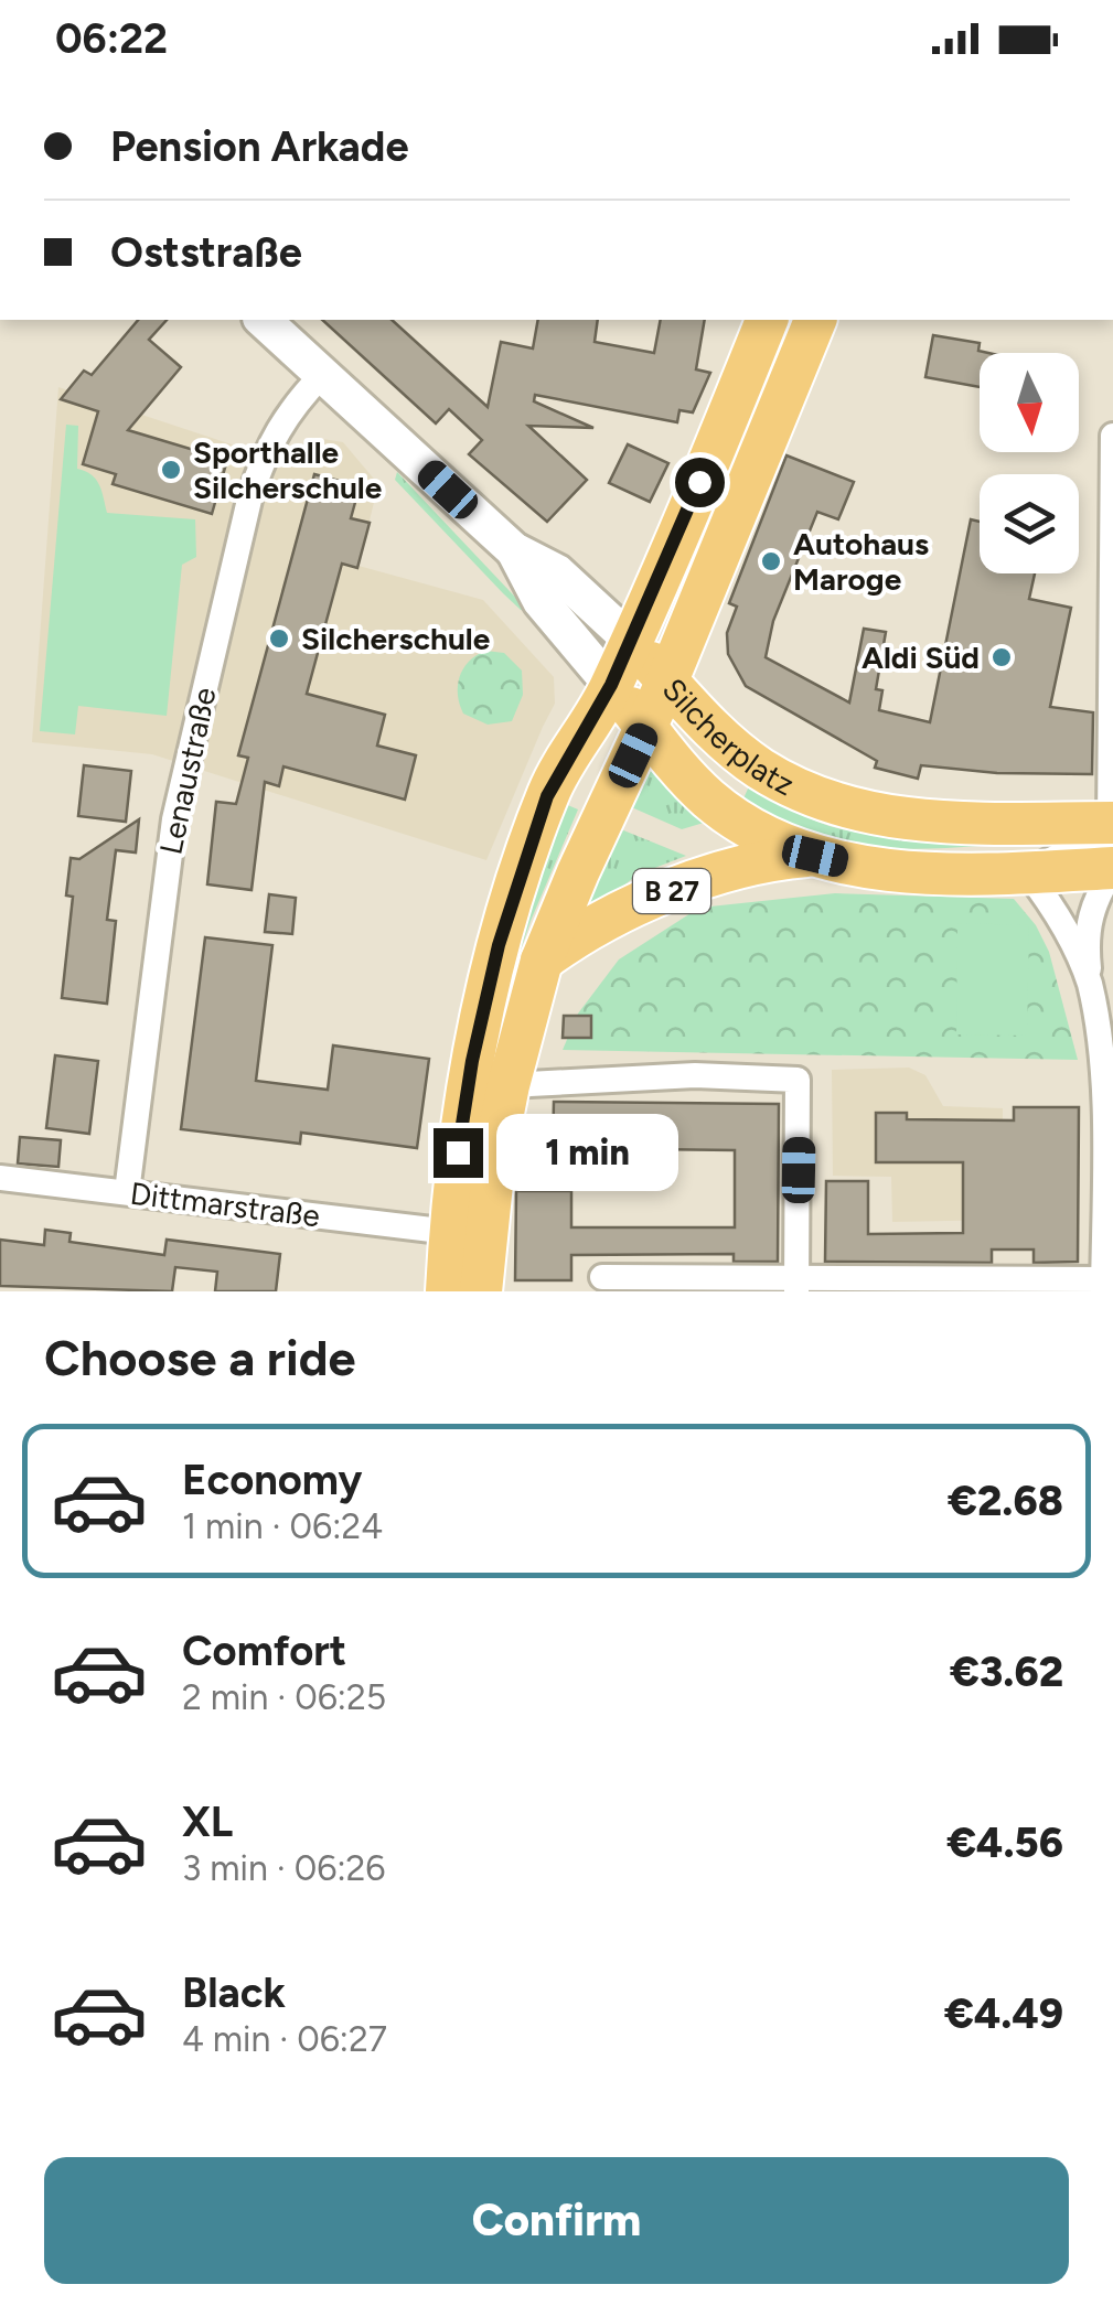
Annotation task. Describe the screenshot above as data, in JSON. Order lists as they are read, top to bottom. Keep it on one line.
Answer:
{"streets":{"main road":["Silcherplatz","B 27"],"street":["Lenaustraße","Dittmarstraße"]},"crossings":[["Silcherplatz","B 27"],["Lenaustraße","Dittmarstraße"]],"places":["Sporthalle Silcherschule","Autohaus Maroge","Silcherschule","Aldi Süd"],"north":"bottom","page":{"status":"06:22","banner":["Pension Arkade","Oststraße"],"bubble":"1 min","heading":"Choose a ride","list":[{"name":"Economy","note":"1 min · 06:24","value":"€2.68"},{"name":"Comfort","note":"2 min · 06:25","value":"€3.62"},{"name":"XL","note":"3 min · 06:26","value":"€4.56"},{"name":"Black","note":"4 min · 06:27","value":"€4.49"}],"buttons":"Confirm"}}
